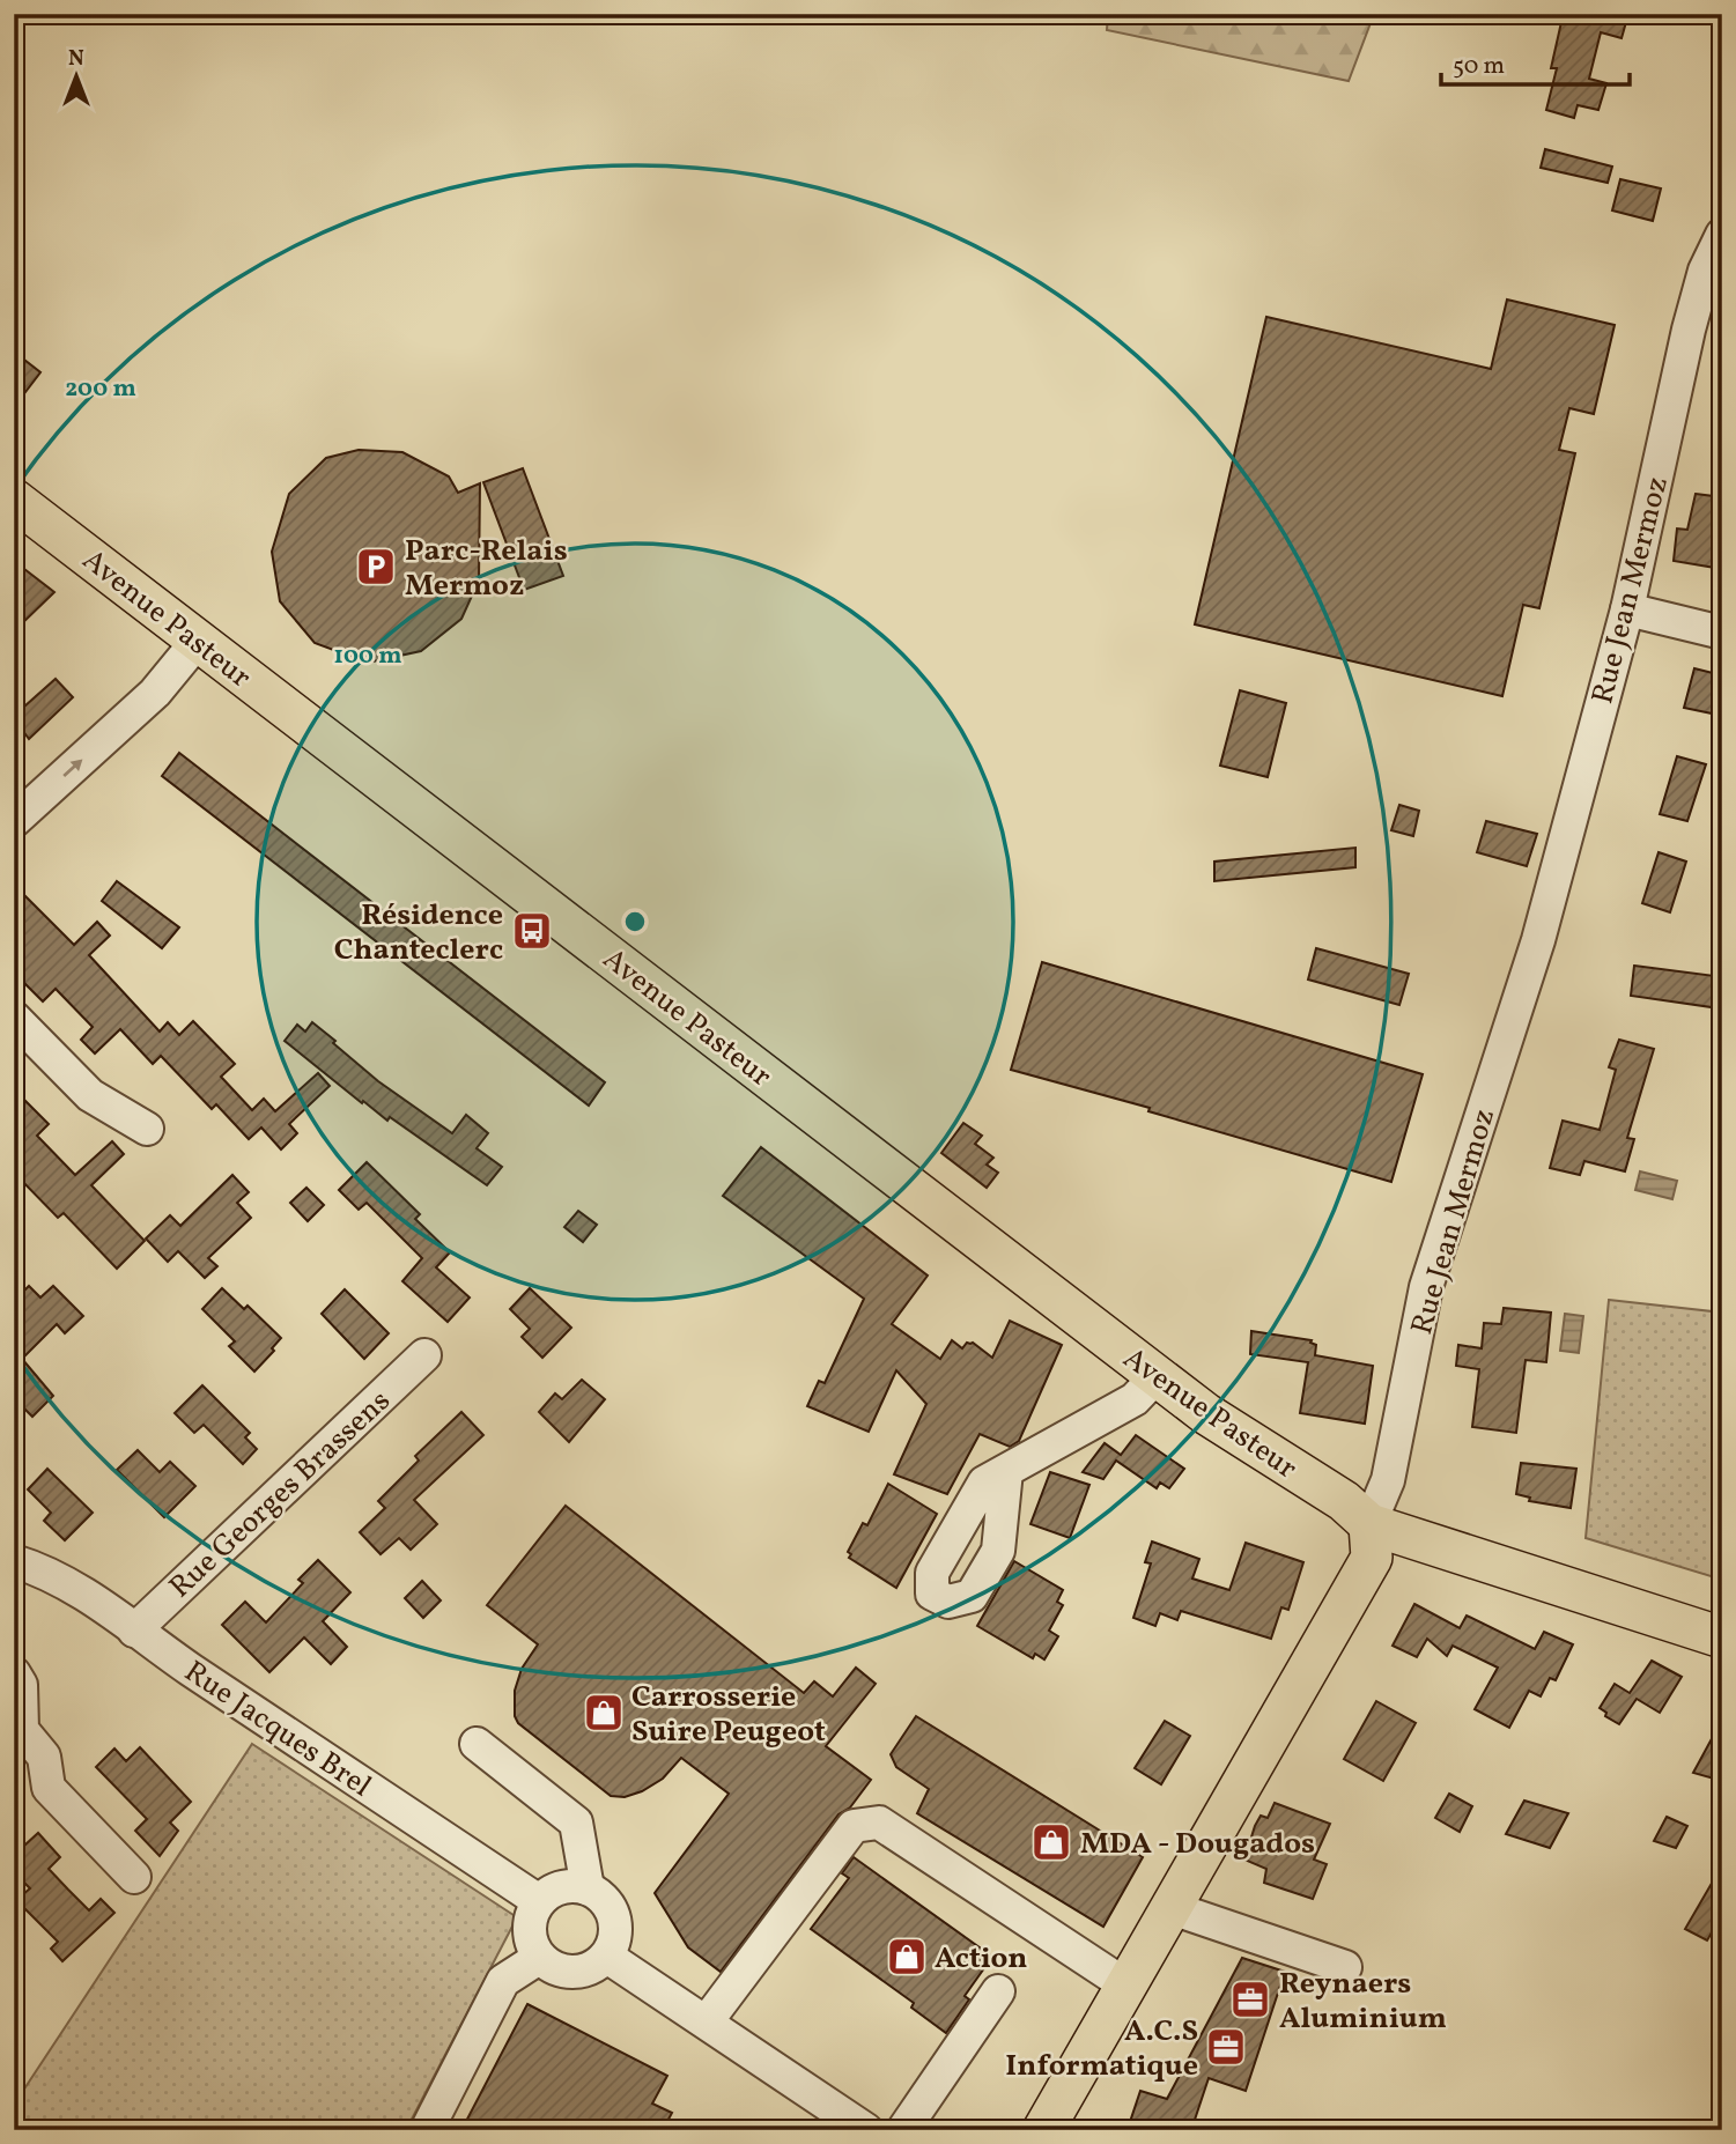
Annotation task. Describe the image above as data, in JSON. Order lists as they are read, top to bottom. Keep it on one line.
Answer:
{"streets":{"main road":["Rue Jean Mermoz","Avenue Pasteur"],"street":["Rue Georges Brassens","Rue Jacques Brel"]},"crossings":[["Rue Jean Mermoz","Avenue Pasteur"],["Rue Georges Brassens","Rue Jacques Brel"]],"places":{"parking":["Parc-Relais Mermoz"],"bus stop":["Résidence Chanteclerc"],"shop":["Carrosserie Suire Peugeot","MDA - Dougados","Action"],"office":["Reynaers Aluminium","A.C.S Informatique"]},"scale_bar":"50 m","north":"top","rings":["200 m","100 m"]}
